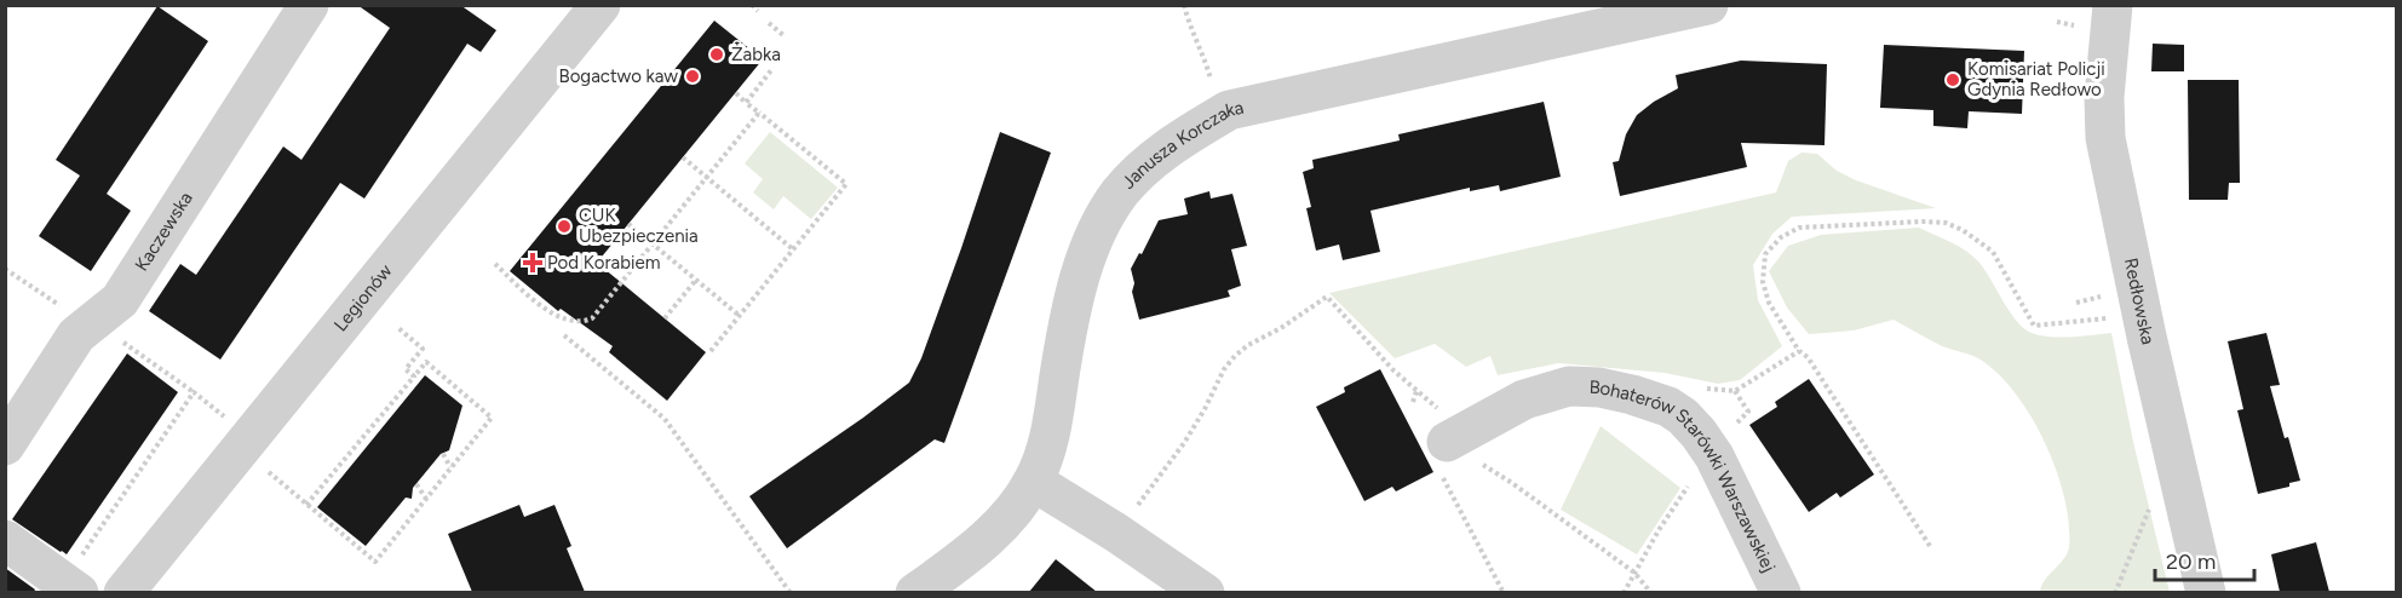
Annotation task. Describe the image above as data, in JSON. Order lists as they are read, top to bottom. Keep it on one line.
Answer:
{"streets":{"street":["Janusza Korczaka","Kaczewska","Legionów","Redłowska","Bohaterów Starówki Warszawskiej"]},"places":{"other":["Żabka","Bogactwo kaw","Komisariat Policji Gdynia Redłowo","CUK Ubezpieczenia"],"health":["Pod Korabiem"]},"scale_bar":"20 m"}
